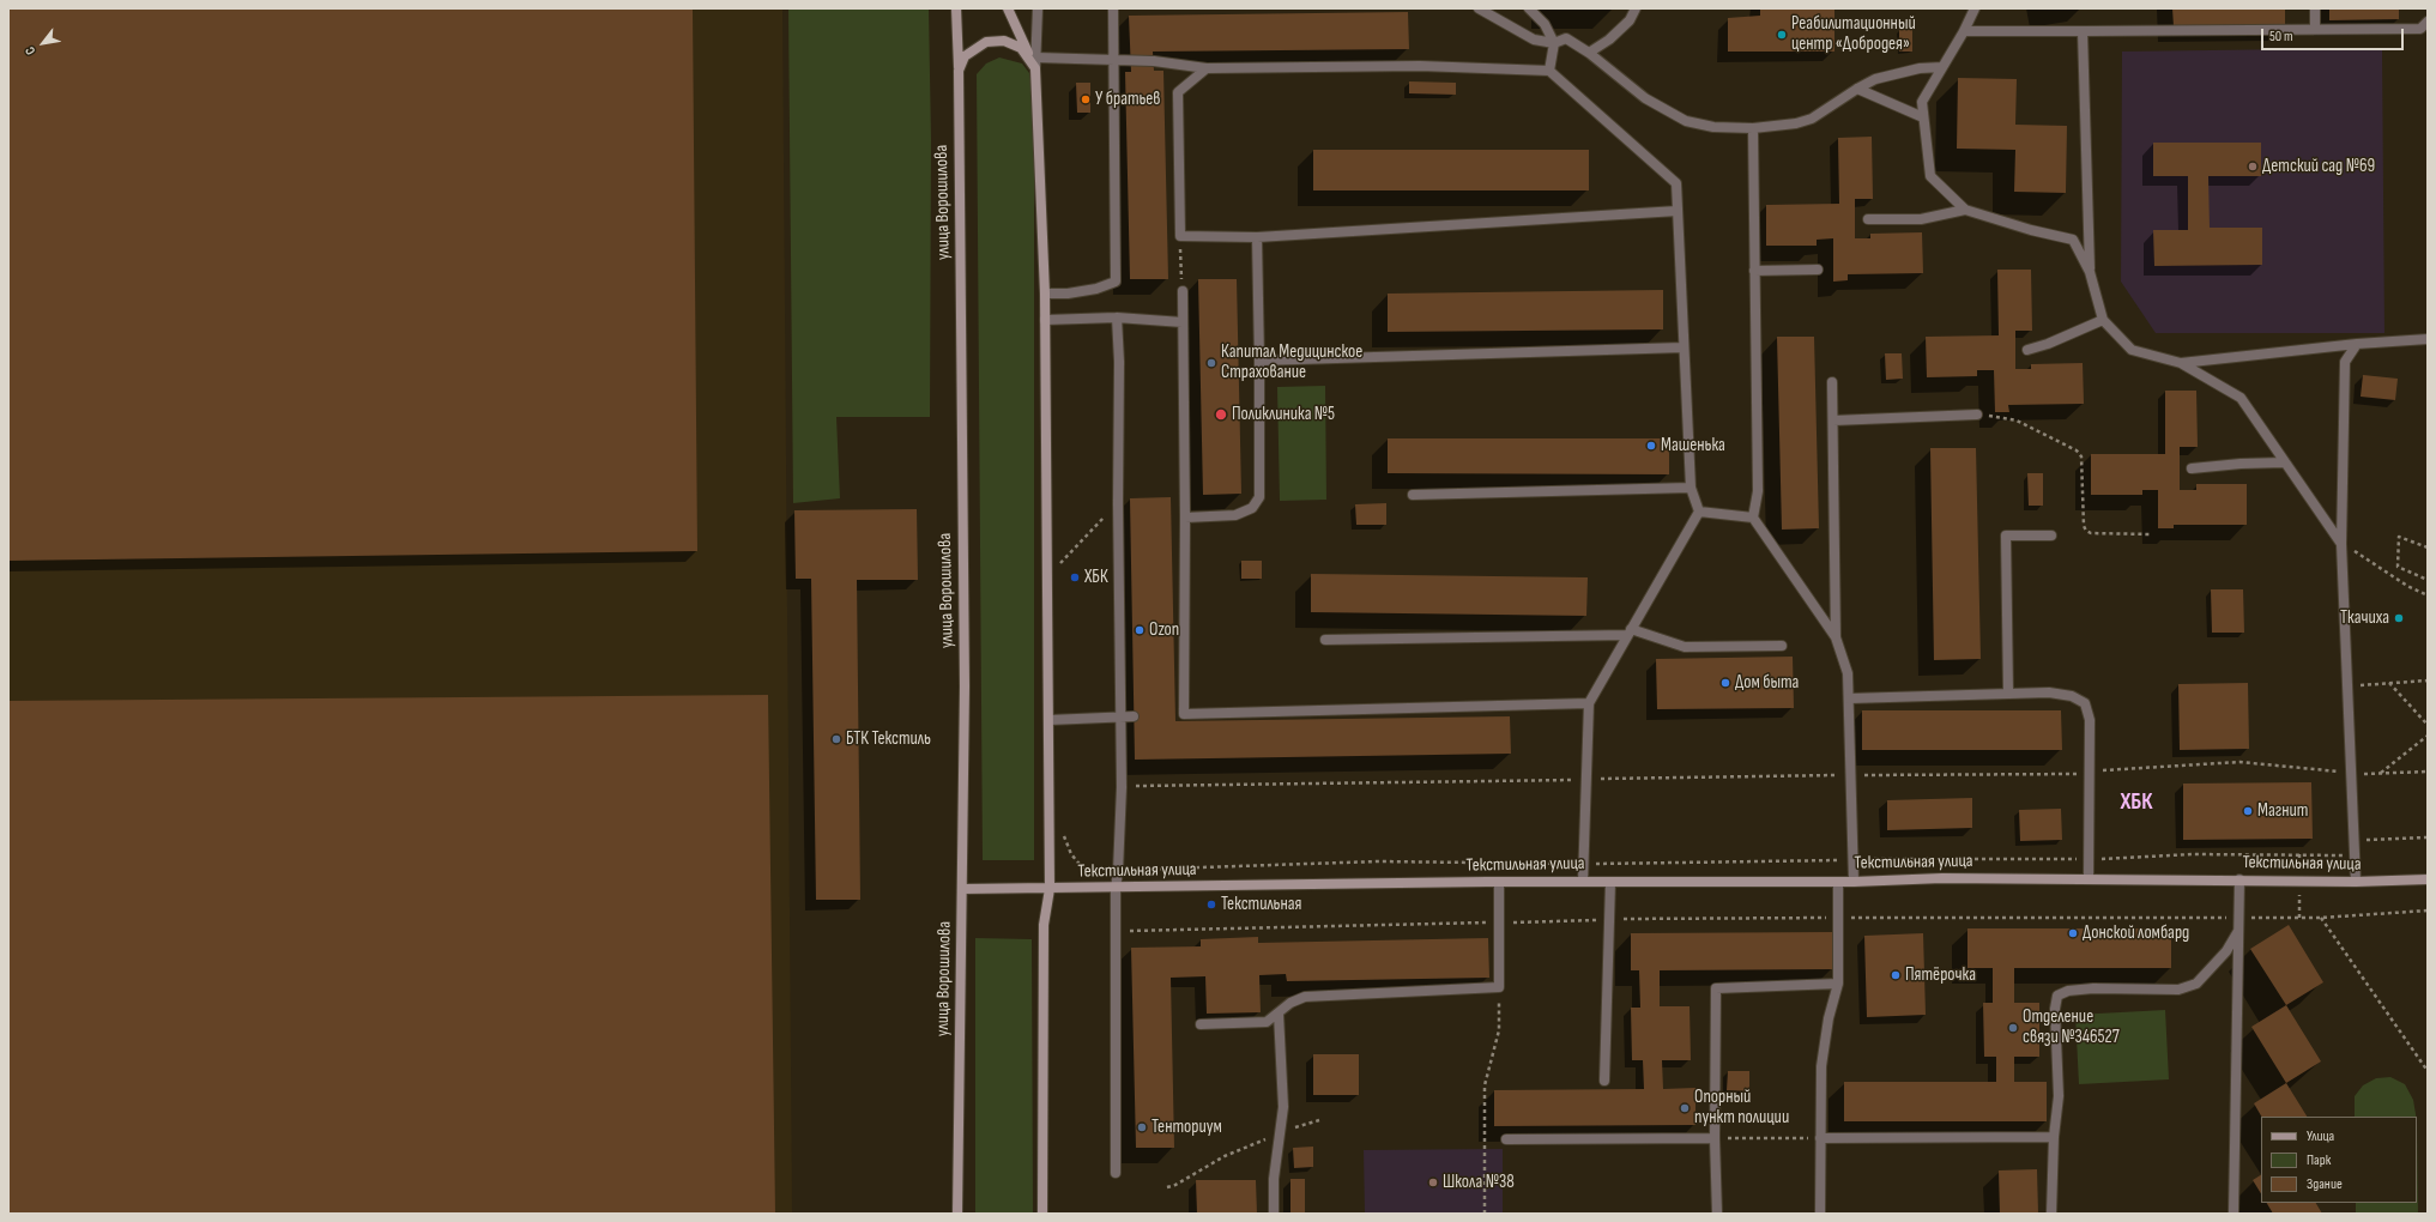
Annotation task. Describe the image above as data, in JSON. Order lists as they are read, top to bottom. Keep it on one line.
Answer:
{"streets":{"main road":["улица Ворошилова","Текстильная улица"]},"crossings":[["улица Ворошилова","Текстильная улица"]],"districts":["ХБК"],"places":["Реабилитационный центр «Добродея»","У братьев","Детский сад №69","Капитал Медицинское Страхование","Поликлиника №5","Машенька","ХБК","Ткачиха","Ozon","Дом быта","БТК Текстиль","Магнит","Текстильная","Донской ломбард","Пятёрочка","Отделение связи №346527","Опорный пункт полиции","Тенториум","Школа №38"],"legend":["Улица","Парк","Здание"],"scale_bar":"50 m","north":"bottom left"}
